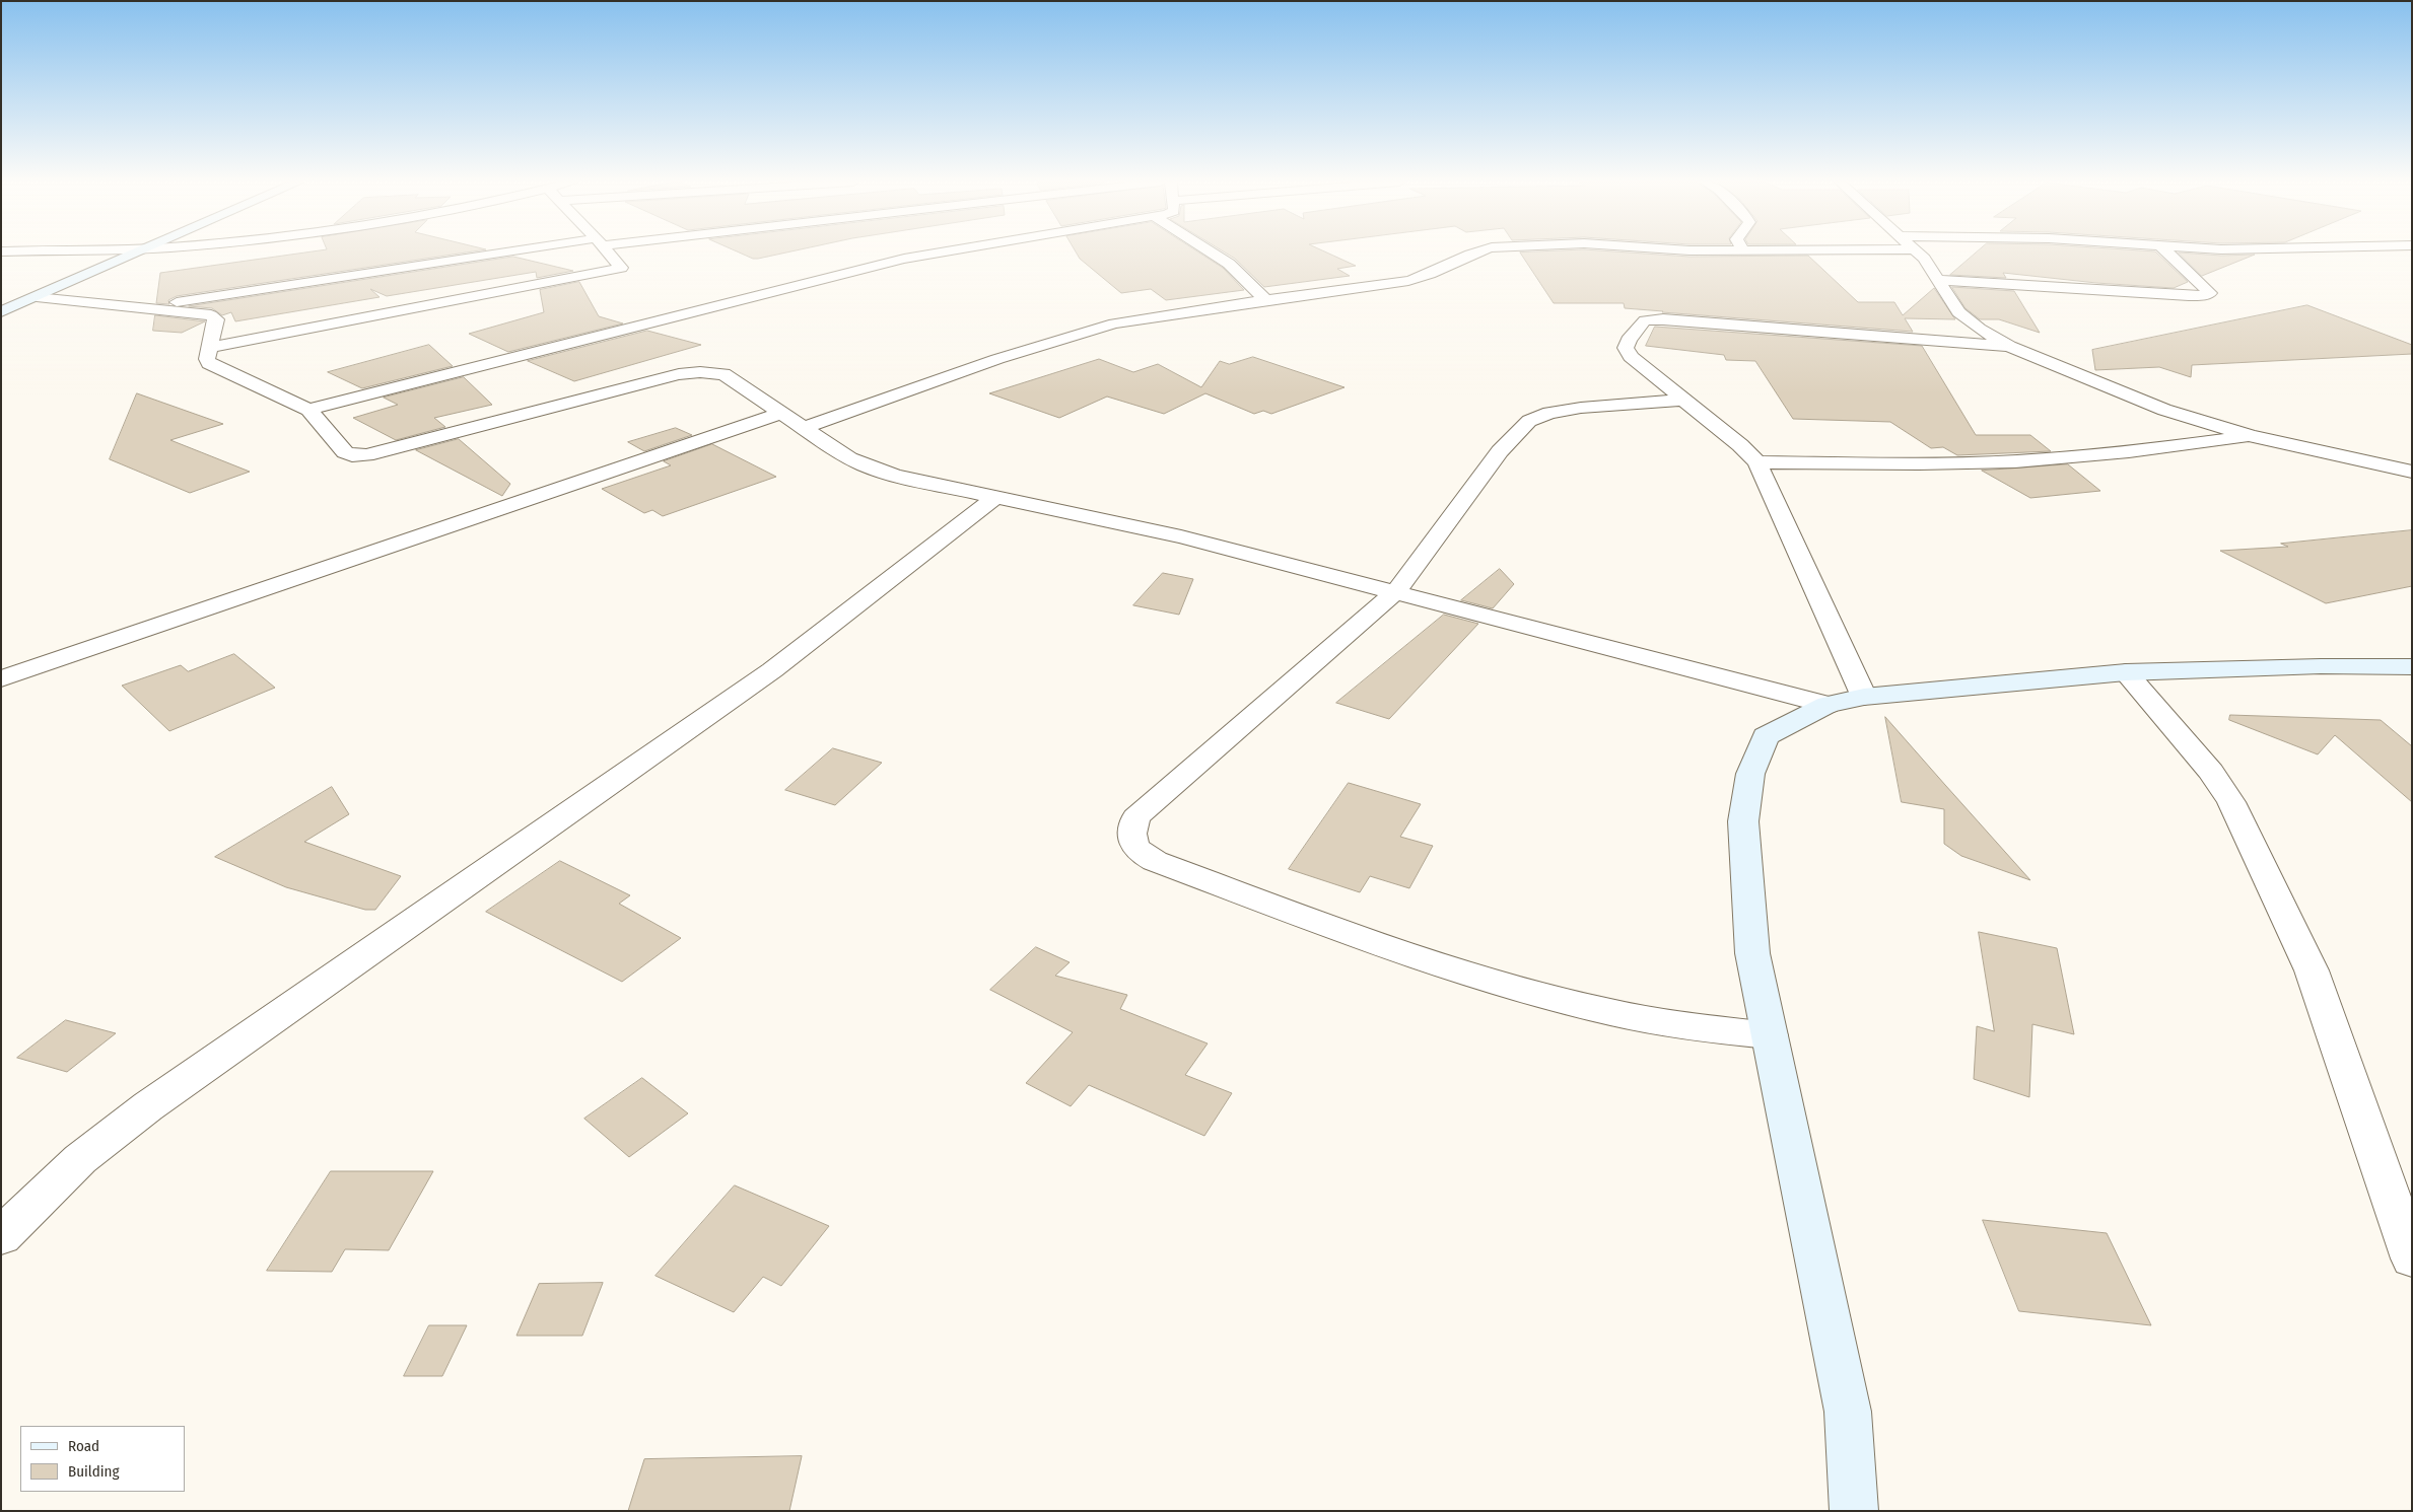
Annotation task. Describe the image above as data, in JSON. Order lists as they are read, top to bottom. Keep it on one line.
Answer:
{"legend":["Road","Building"]}
